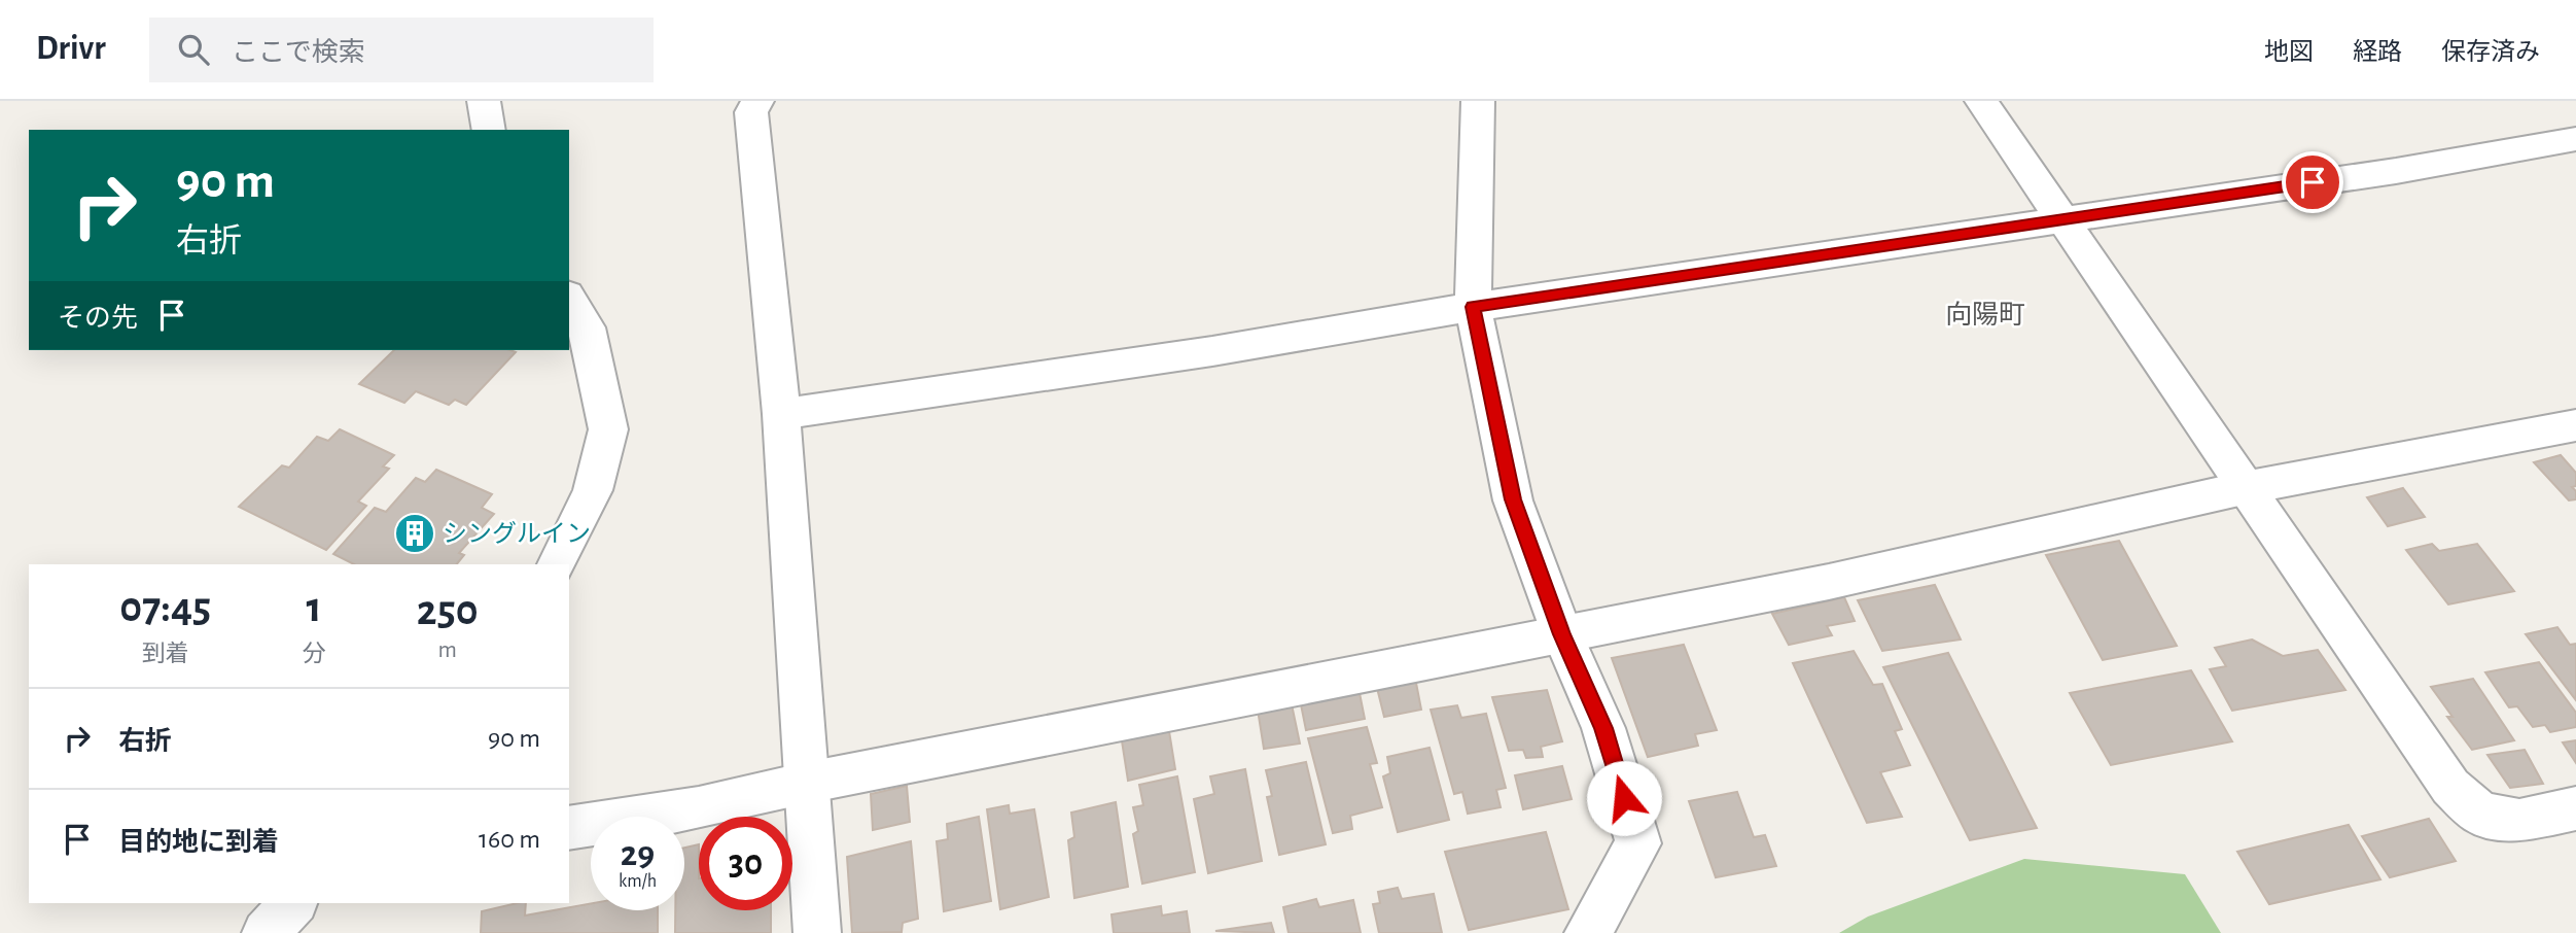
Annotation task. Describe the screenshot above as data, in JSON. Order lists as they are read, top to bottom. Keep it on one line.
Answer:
{"districts":["向陽町"],"places":{"building":["シングルイン"]},"page":{"header":"Drivr","search":"ここで検索","nav":["地図","経路","保存済み"],"turn":["90 m","右折"],"then":"その先","eta":["07:45","到着","1","分","250","m"],"list":[{"name":"右折","value":"90 m"},{"name":"目的地に到着","value":"160 m"}],"speed":"29 km/h","limit":"30"}}
